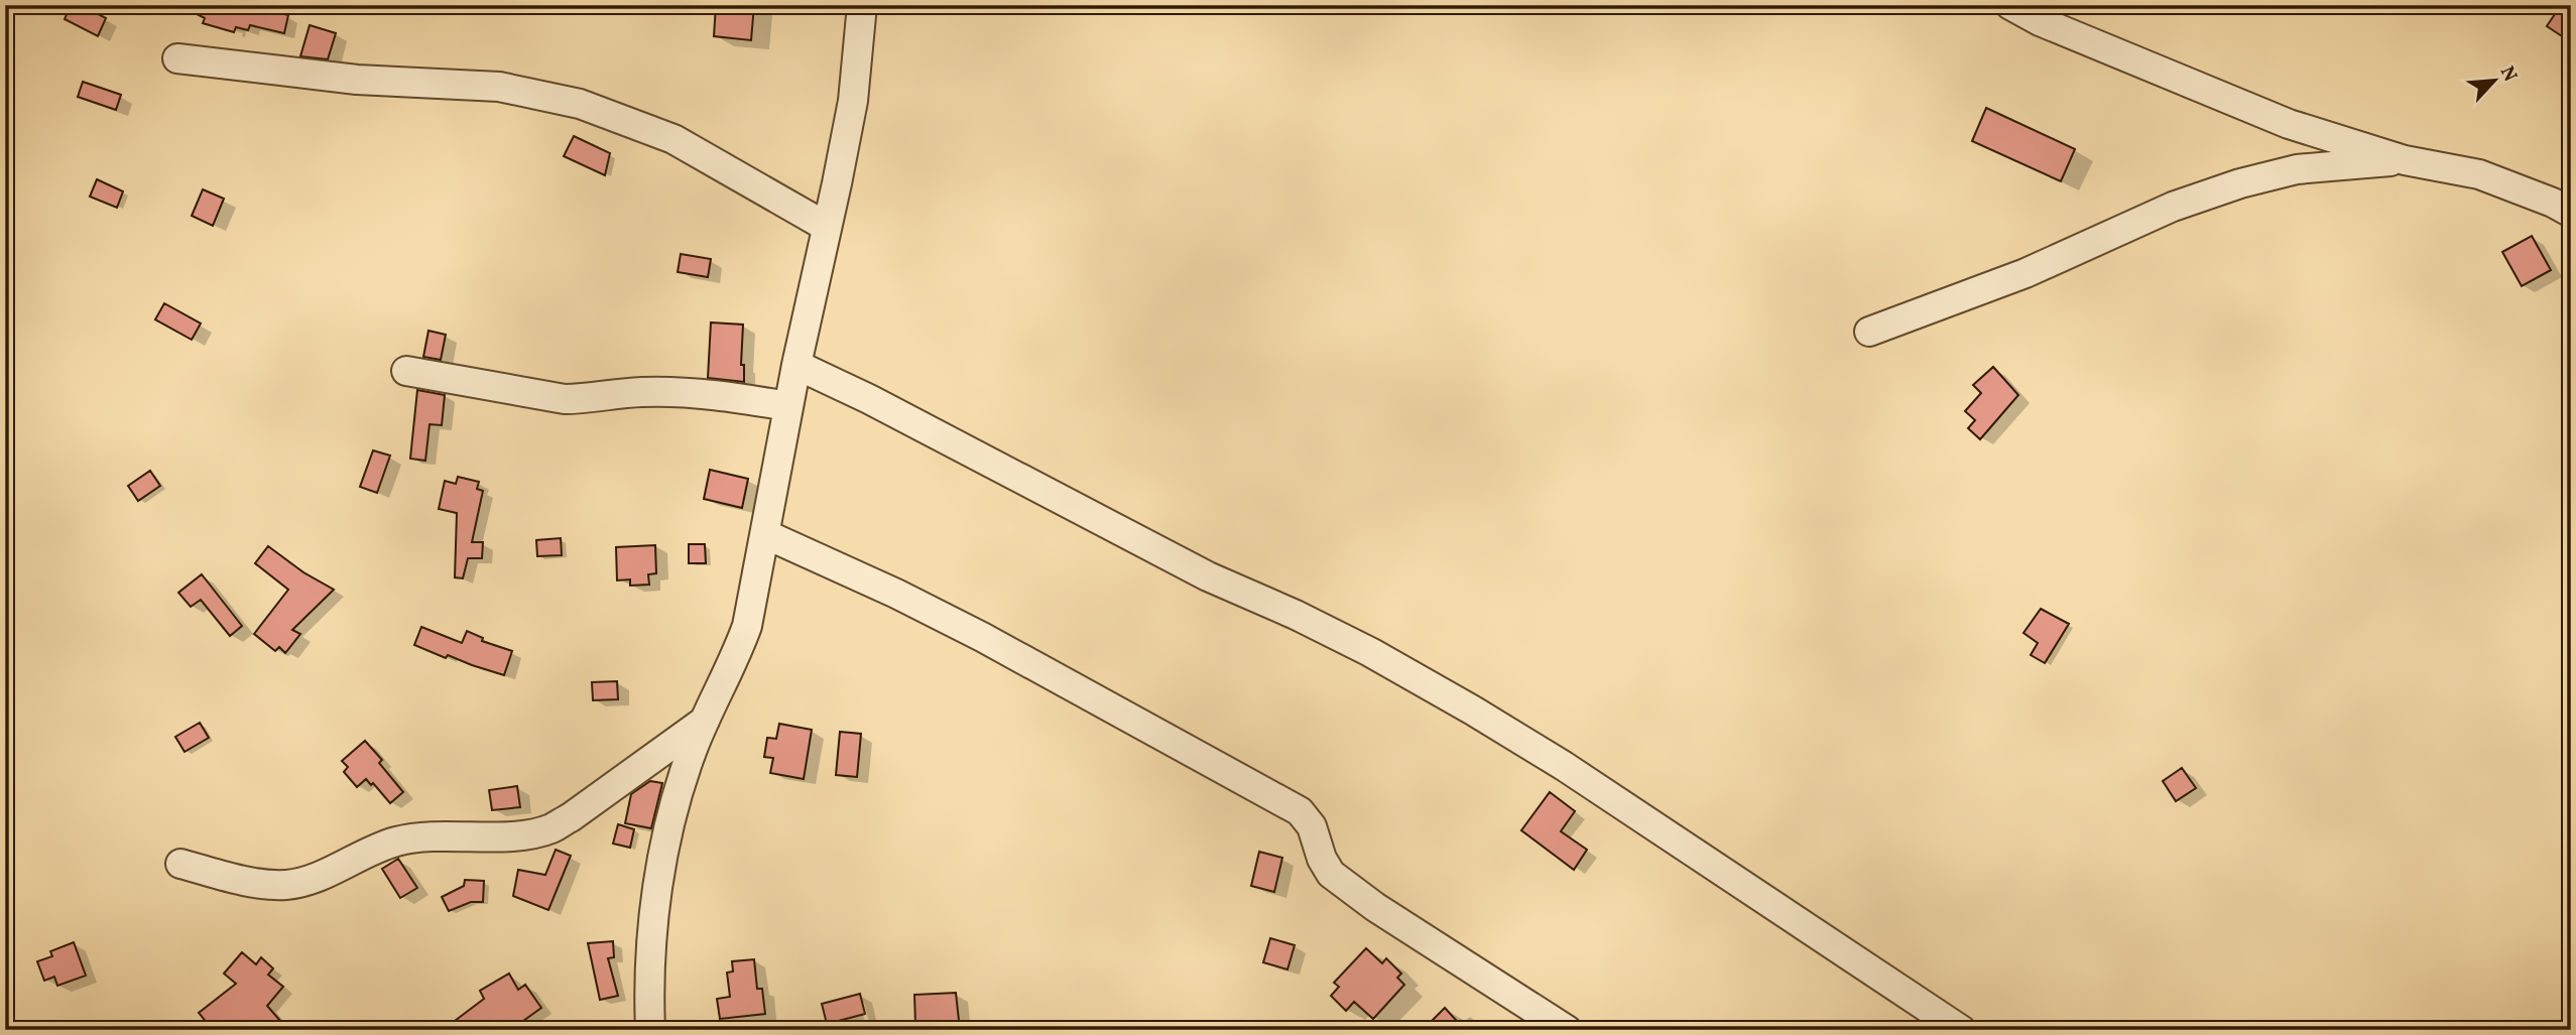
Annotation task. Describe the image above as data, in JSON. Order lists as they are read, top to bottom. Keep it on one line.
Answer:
{"north":"top right"}
